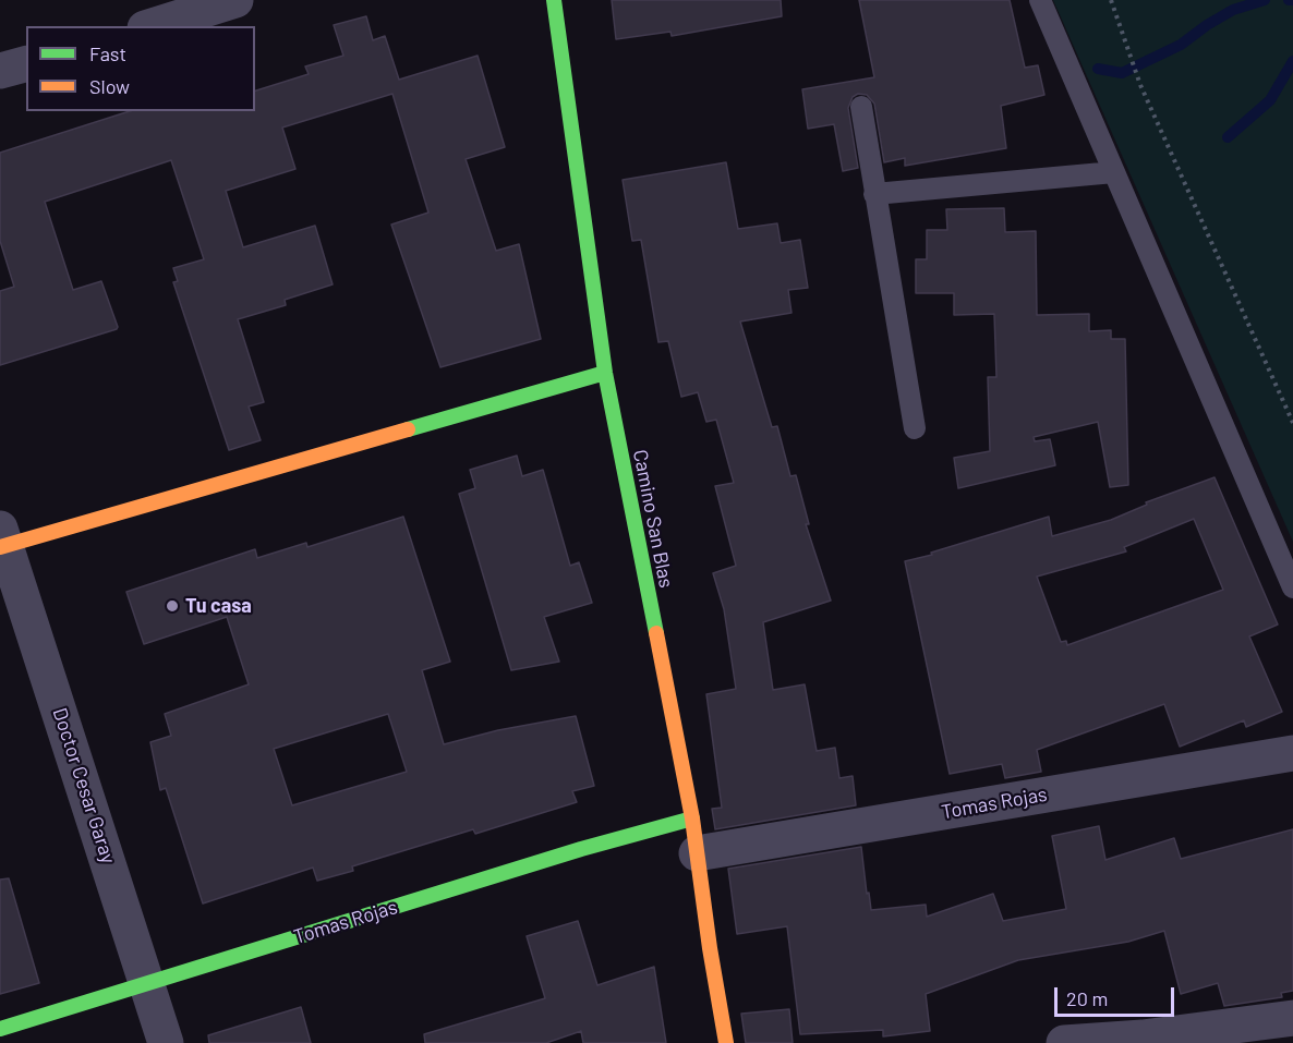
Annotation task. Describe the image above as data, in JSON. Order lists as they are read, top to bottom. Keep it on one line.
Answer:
{"streets":{"street":["Camino San Blas","Doctor Cesar Garay","Tomas Rojas"]},"crossings":[["Camino San Blas","Tomas Rojas"],["Doctor Cesar Garay","Tomas Rojas"]],"places":["Tu casa"],"legend":["Fast","Slow"],"scale_bar":"20 m"}
